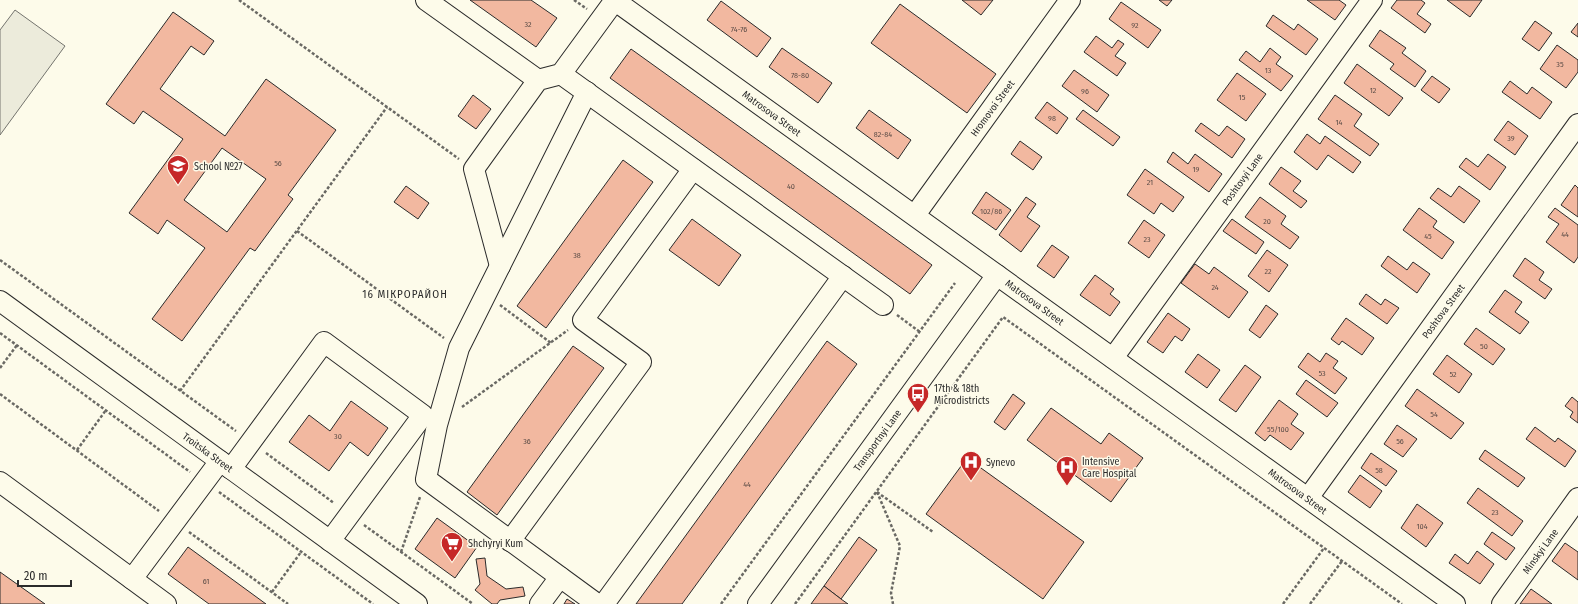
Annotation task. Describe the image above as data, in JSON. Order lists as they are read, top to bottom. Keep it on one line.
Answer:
{"streets":{"street":["Hromovoi Street","Matrosova Street","Poshtovyi Lane","Poshtova Street","Transportnyi Lane","Troitska Street","Minskyi Lane"]},"crossings":[["Hromovoi Street","Matrosova Street"],["Matrosova Street","Poshtovyi Lane"],["Matrosova Street","Poshtova Street"],["Matrosova Street","Transportnyi Lane"]],"districts":["16 МІКРОРАЙОН"],"places":{"school or university":["School №27"],"bus stop":["17th & 18th Microdistricts"],"hospital":["Synevo","Intensive Care Hospital"],"supermarket":["Shchyryi Kum"]},"house_numbers":["32","92","74-76","35","13","78-80","12","96","15","98","14","82-84","39","56","19","21","40","102/86","20","44","45","23","38","22","24","50","53","52","54","55/100","30","36","56","58","44","23","104","61"],"scale_bar":"20 m"}
